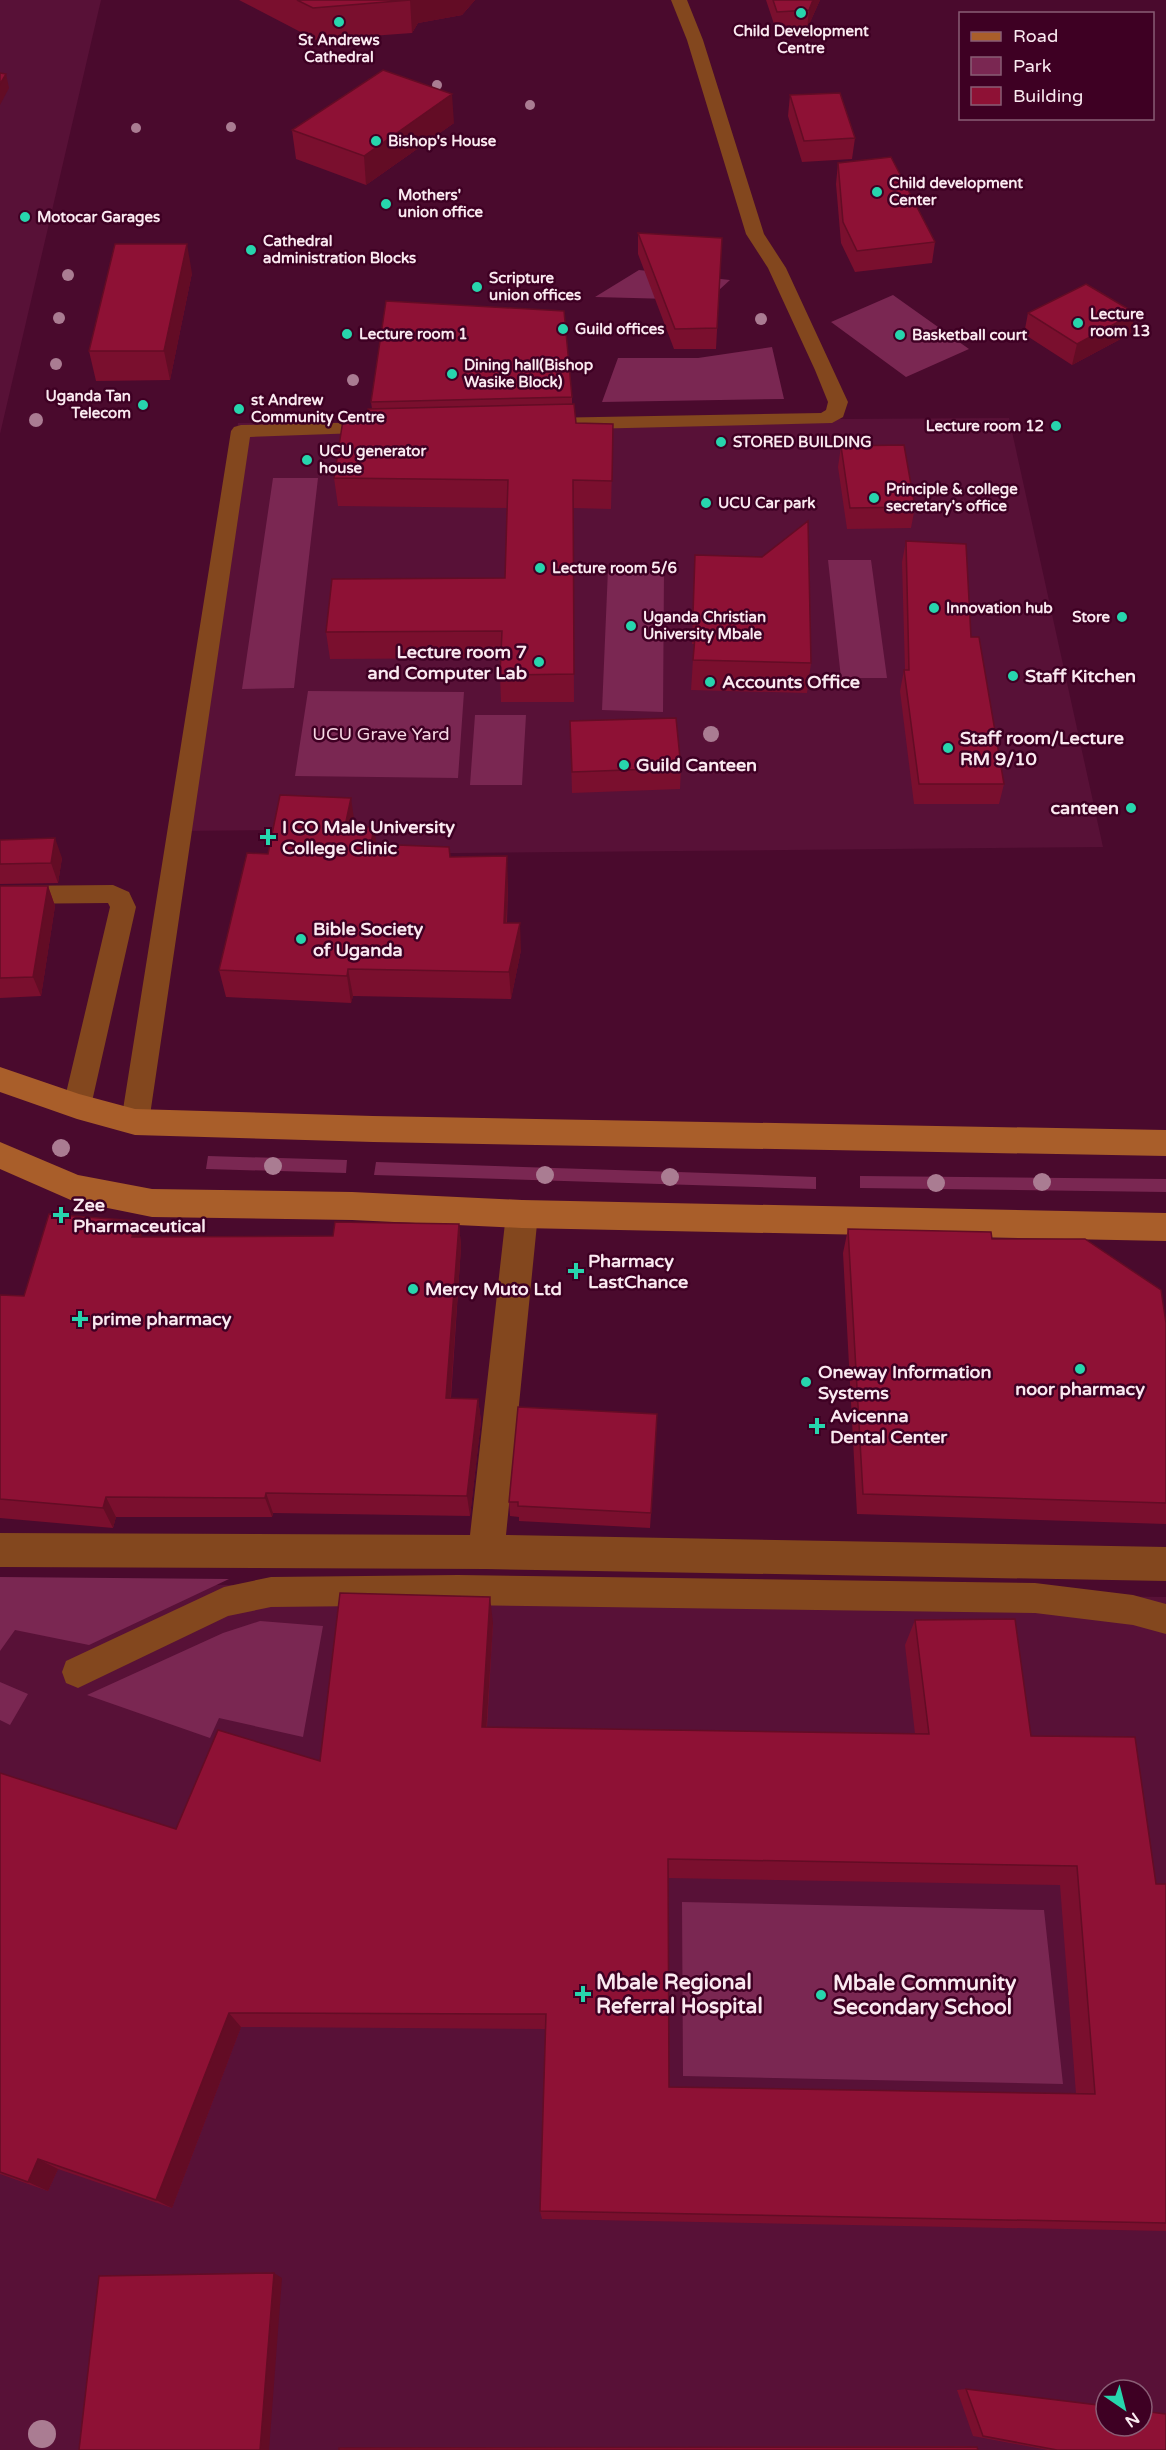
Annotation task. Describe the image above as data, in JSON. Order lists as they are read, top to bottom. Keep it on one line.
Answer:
{"parks":["UCU Grave Yard"],"places":{"other":["Child Development Centre","St Andrews Cathedral","Bishop's House","Child development Center","Mothers' union office","Motocar Garages","Cathedral administration Blocks","Scripture union offices","Lecture room 13","Guild offices","Lecture room 1","Basketball court","Dining hall(Bishop Wasike Block)","Uganda Tan Telecom","st Andrew Community Centre","Lecture room 12","STORED BUILDING","UCU generator house","Principle & college secretary's office","UCU Car park","Lecture room 5/6","Innovation hub","Store","Uganda Christian University Mbale","Lecture room 7 and Computer Lab","Staff Kitchen","Accounts Office","Staff room/Lecture RM 9/10","Guild Canteen","canteen","Bible Society of Uganda","Mercy Muto Ltd","noor pharmacy","Oneway Information Systems","Mbale Community Secondary School"],"health":["I CO Male University College Clinic","Zee Pharmaceutical","Pharmacy LastChance","prime pharmacy","Avicenna Dental Center","Mbale Regional Referral Hospital"]},"legend":["Road","Park","Building"],"north":"bottom right"}
